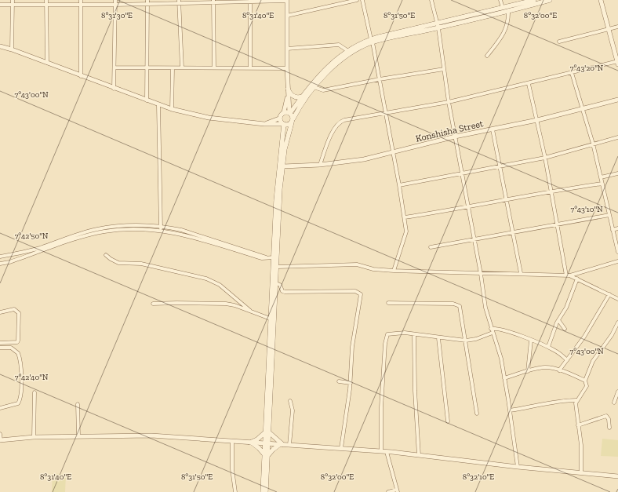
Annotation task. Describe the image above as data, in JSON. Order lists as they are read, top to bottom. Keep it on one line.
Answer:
{"streets":{"street":["Konshisha Street"]},"coordinates":["8°31'30\"E","8°31'40\"E","8°31'50\"E","8°32'00\"E","7°43'20\"N","7°43'00\"N","7°43'10\"N","7°42'50\"N","7°42'40\"N","8°32'10\"E"]}
